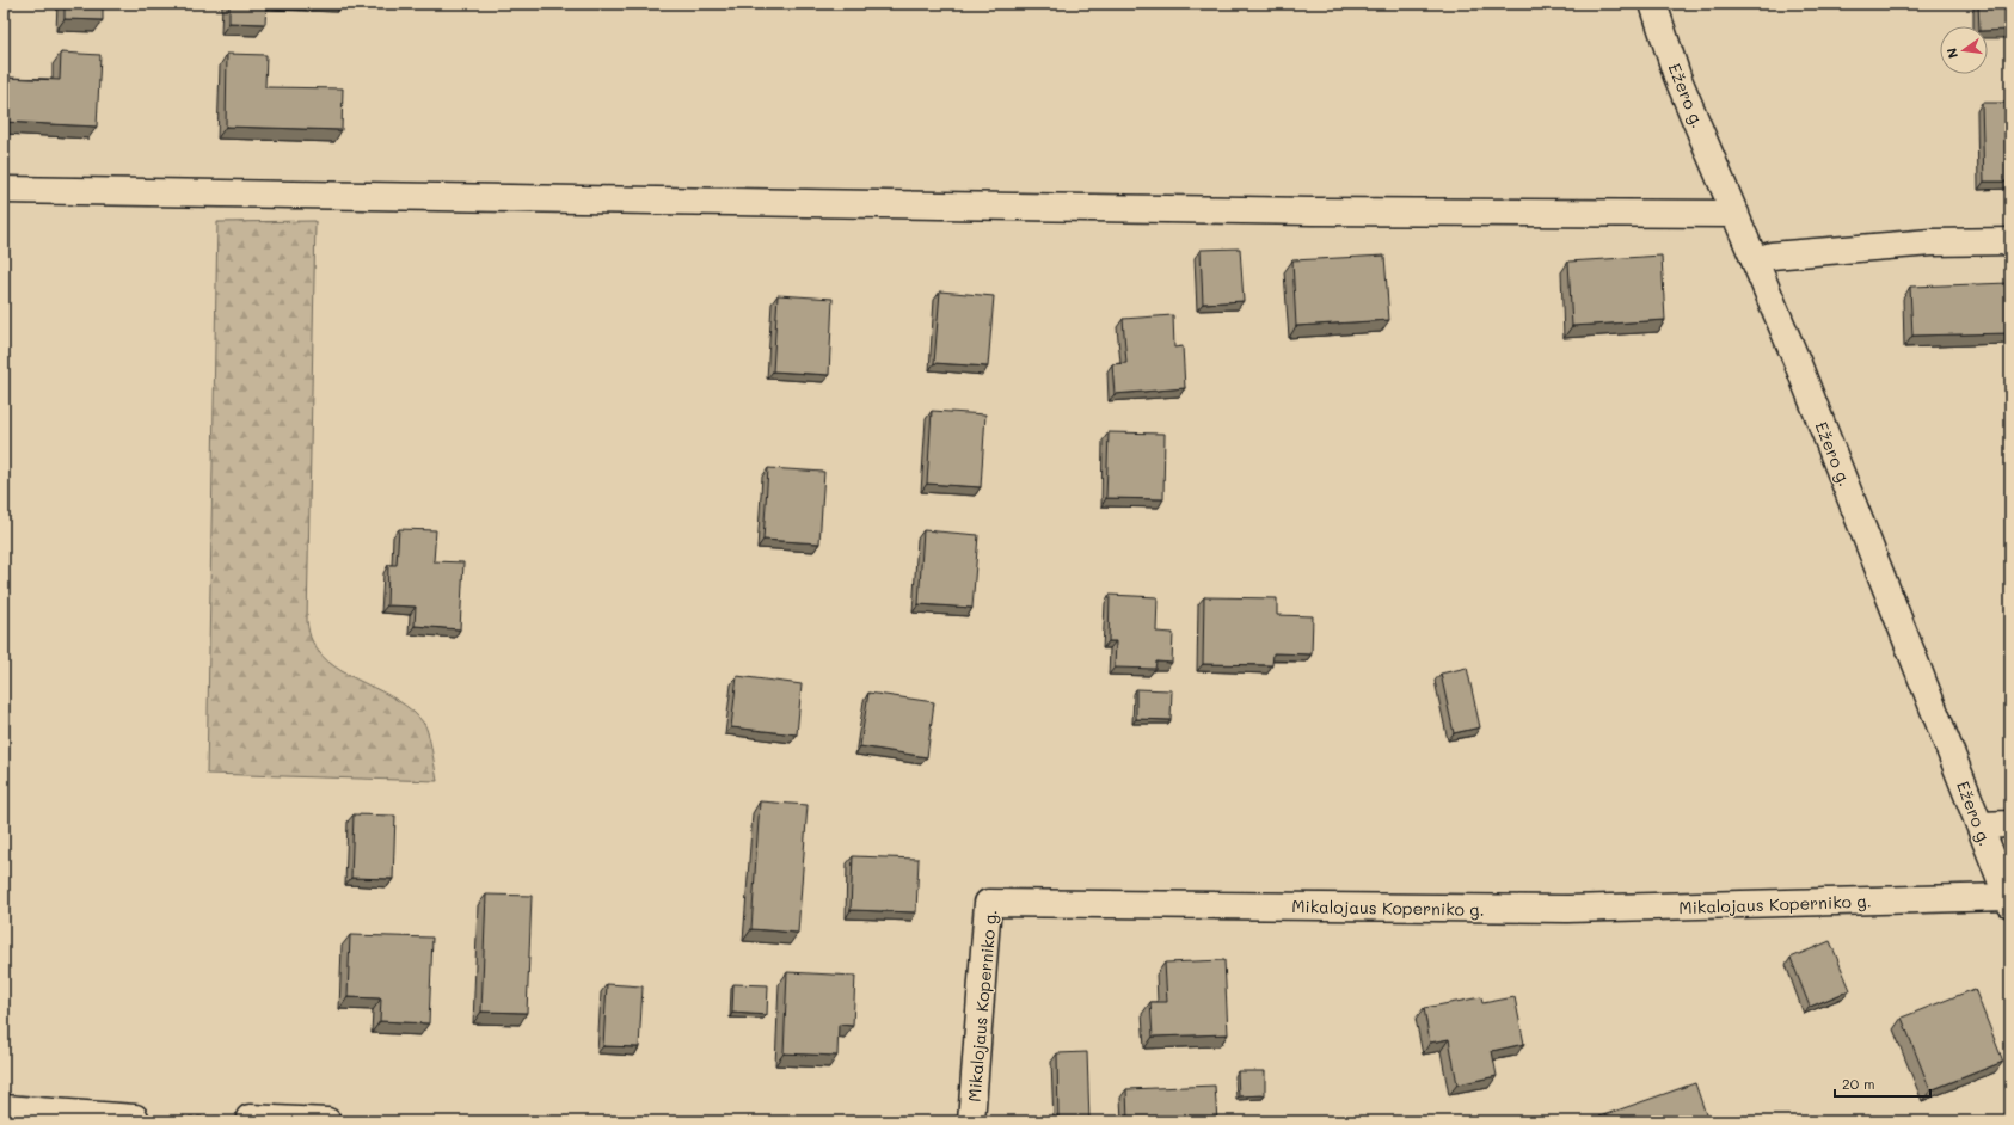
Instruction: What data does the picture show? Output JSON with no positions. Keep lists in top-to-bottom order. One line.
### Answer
{"streets":{"street":["Ežero g.","Mikalojaus Koperniko g."]},"crossings":[["Ežero g.","Mikalojaus Koperniko g."]],"scale_bar":"20 m","north":"left"}
